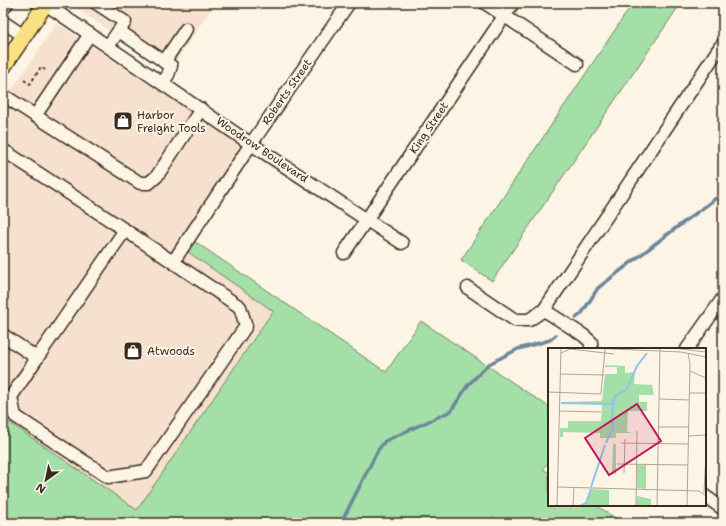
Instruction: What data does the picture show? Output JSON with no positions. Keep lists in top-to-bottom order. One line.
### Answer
{"streets":{"street":["Roberts Street","King Street","Woodrow Boulevard"]},"crossings":[["Roberts Street","Woodrow Boulevard"],["King Street","Woodrow Boulevard"]],"places":{"shop":["Harbor Freight Tools","Atwoods"]},"north":"bottom left"}
